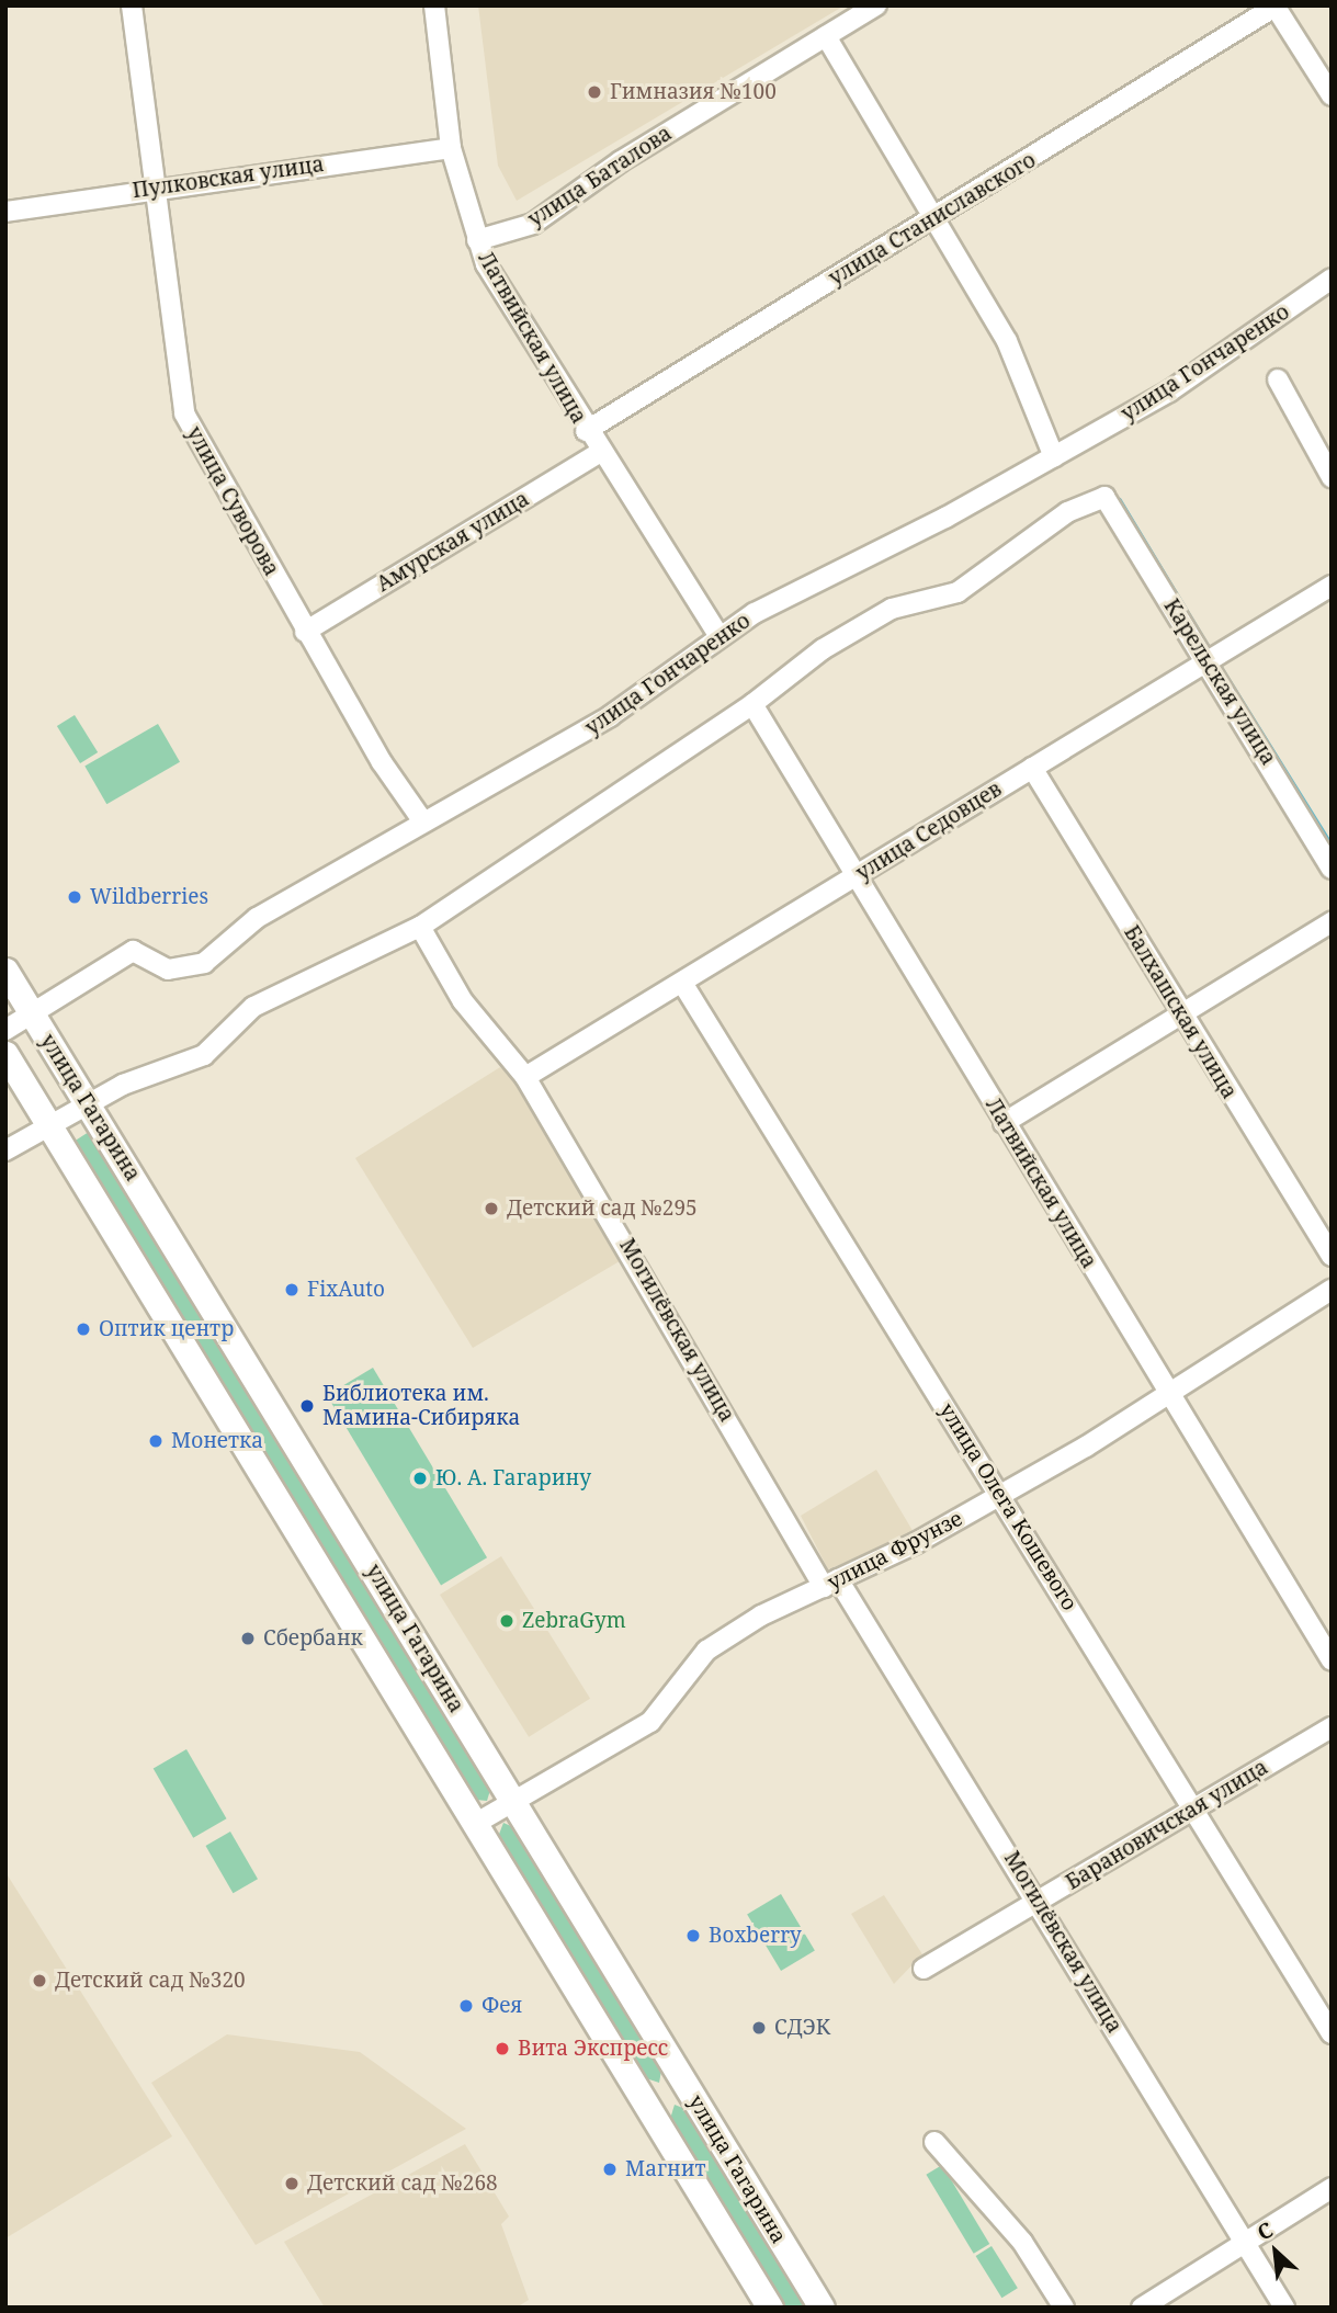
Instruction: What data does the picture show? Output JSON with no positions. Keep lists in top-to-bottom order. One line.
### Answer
{"streets":{"main road":["улица Гагарина"],"street":["улица Баталова","Пулковская улица","улица Станиславского","Латвийская улица","улица Гончаренко","улица Суворова","Амурская улица","Карельская улица","улица Седовцев","Балхашская улица","Могилёвская улица","улица Олега Кошевого","улица Фрунзе","Барановичская улица"]},"crossings":[["улица Баталова","Латвийская улица"],["Пулковская улица","Латвийская улица"],["Пулковская улица","улица Суворова"],["улица Станиславского","Латвийская улица"],["Латвийская улица","улица Гончаренко"],["Латвийская улица","Амурская улица"],["Латвийская улица","Карельская улица"],["Латвийская улица","улица Седовцев"],["Латвийская улица","улица Фрунзе"],["улица Гончаренко","улица Суворова"],["улица Гончаренко","улица Гагарина"],["улица Суворова","Амурская улица"],["Карельская улица","улица Седовцев"],["улица Седовцев","Балхашская улица"],["улица Седовцев","Могилёвская улица"],["улица Седовцев","улица Олега Кошевого"],["улица Гагарина","улица Фрунзе"],["Могилёвская улица","улица Фрунзе"],["Могилёвская улица","Барановичская улица"],["улица Олега Кошевого","улица Фрунзе"],["улица Олега Кошевого","Барановичская улица"]],"places":["Гимназия №100","Wildberries","Детский сад №295","FixAuto","Оптик центр","Библиотека им. Мамина-Сибиряка","Монетка","Ю. А. Гагарину","ZebraGym","Сбербанк","Boxberry","Детский сад №320","Фея","СДЭК","Вита Экспресс","Магнит","Детский сад №268"],"north":"top left"}
